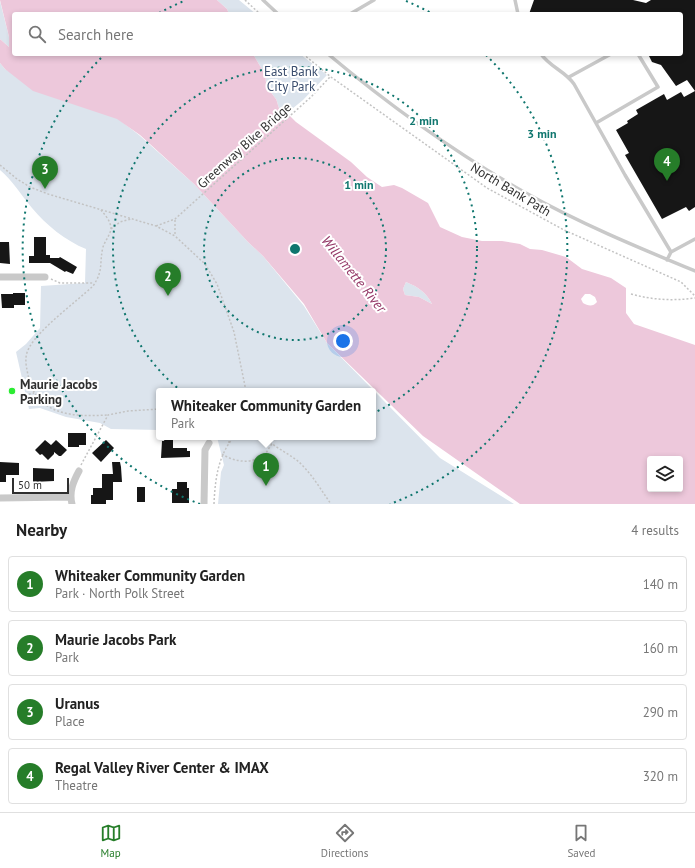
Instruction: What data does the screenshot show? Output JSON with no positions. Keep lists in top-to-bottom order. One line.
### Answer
{"streets":{"path":["Greenway Bike Bridge","North Bank Path"]},"crossings":[["Greenway Bike Bridge","North Bank Path"]],"water":["Willamette River"],"parks":["East Bank City Park"],"places":["Maurie Jacobs Parking"],"scale_bar":"50 m","page":{"search":"Search here","pins":["4","3","2","1"],"popup":["Whiteaker Community Garden","Park"],"scale":"50 m","heading":["Nearby","4 results"],"list":[{"mark":"1","name":"Whiteaker Community Garden","note":"Park · North Polk Street","value":"140 m"},{"mark":"2","name":"Maurie Jacobs Park","note":"Park","value":"160 m"},{"mark":"3","name":"Uranus","note":"Place","value":"290 m"},{"mark":"4","name":"Regal Valley River Center & IMAX","note":"Theatre","value":"320 m"}],"nav":["Map","Directions","Saved"]},"rings":["2 min","3 min","1 min"]}
